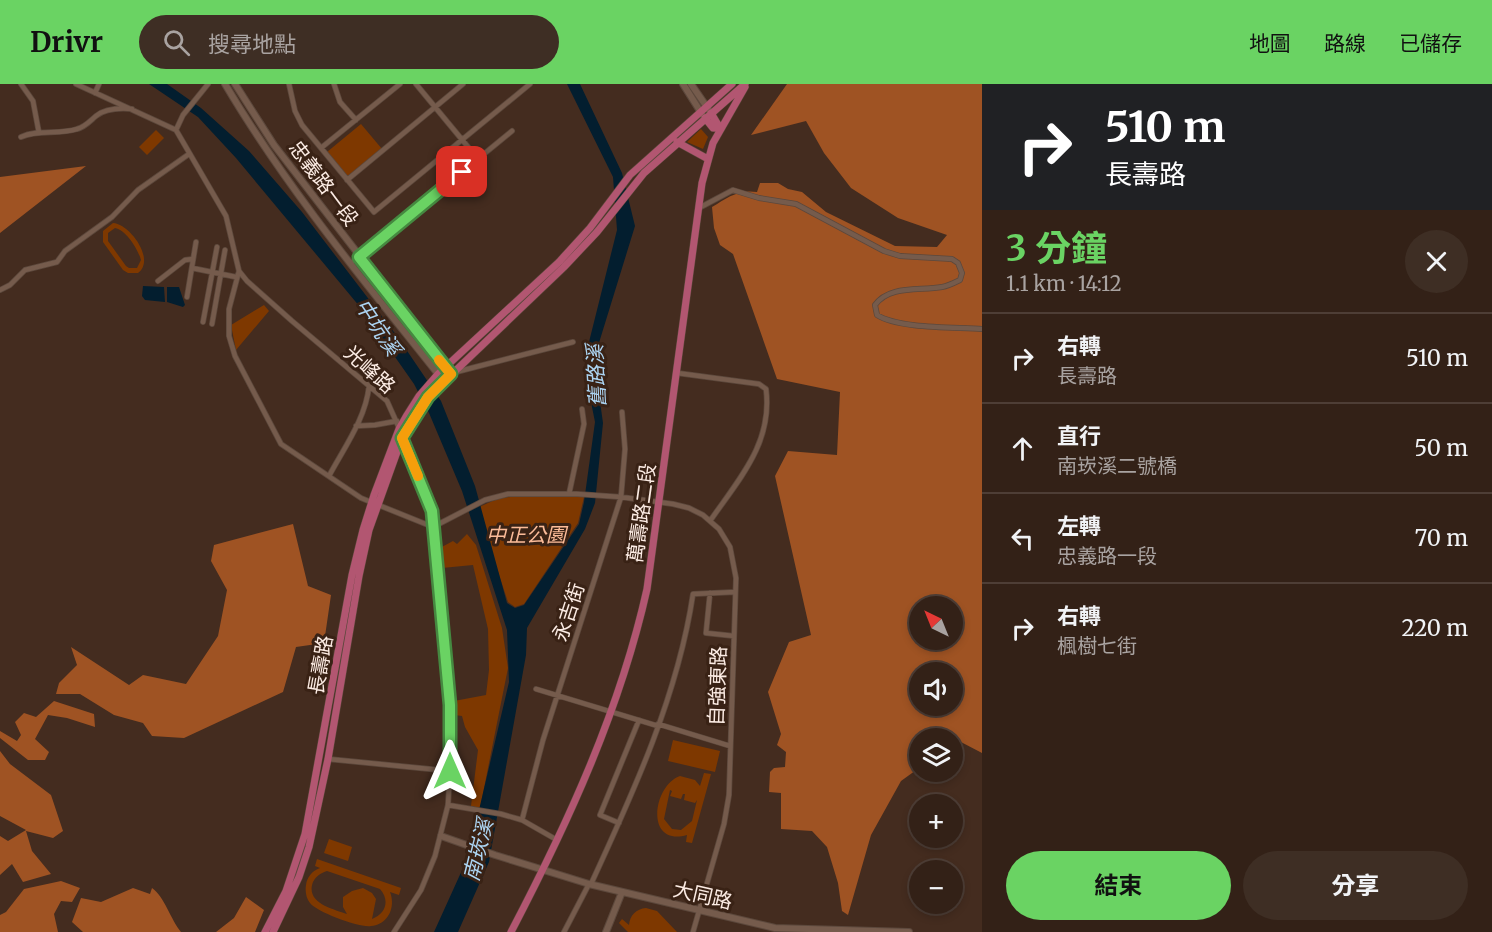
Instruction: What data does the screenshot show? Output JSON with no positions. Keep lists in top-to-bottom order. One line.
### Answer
{"streets":{"main road":["忠義路一段","萬壽路二段","長壽路","大同路"],"street":["光峰路","永吉街","自強東路"]},"crossings":[["光峰路","長壽路"],["光峰路","自強東路"],["光峰路","大同路"],["萬壽路二段","自強東路"],["萬壽路二段","大同路"],["永吉街","自強東路"],["自強東路","大同路"]],"water":["中坑溪","舊路溪","南崁溪"],"parks":["中正公園"],"north":"top left","page":{"header":"Drivr","search":"搜尋地點","nav":["地圖","路線","已儲存"],"turn":["510 m","長壽路"],"heading":["3 分鐘","1.1 km · 14:12"],"list":[{"name":"右轉","note":"長壽路","value":"510 m"},{"name":"直行","note":"南崁溪二號橋","value":"50 m"},{"name":"左轉","note":"忠義路一段","value":"70 m"},{"name":"右轉","note":"楓樹七街","value":"220 m"}],"map_buttons":["+","−"],"buttons":["結束","分享"]}}
